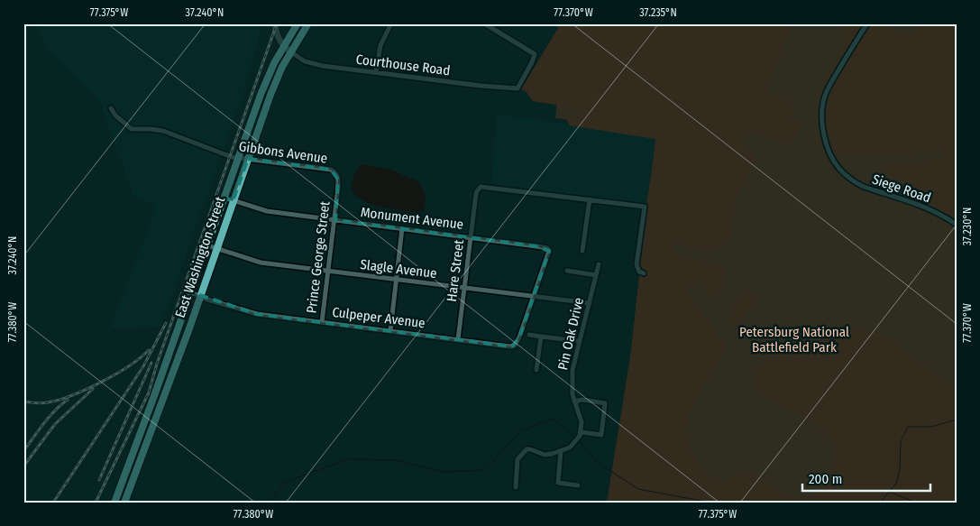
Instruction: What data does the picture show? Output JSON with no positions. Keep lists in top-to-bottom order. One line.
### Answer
{"streets":{"highway":["East Washington Street"],"street":["Courthouse Road","Gibbons Avenue","Siege Road","Monument Avenue","Prince George Street","Slagle Avenue","Hare Street","Culpeper Avenue","Pin Oak Drive"]},"crossings":[["Courthouse Road","East Washington Street"],["Gibbons Avenue","East Washington Street"],["Gibbons Avenue","Prince George Street"],["Monument Avenue","East Washington Street"],["Monument Avenue","Prince George Street"],["Monument Avenue","Slagle Avenue"],["Monument Avenue","Hare Street"],["Monument Avenue","Culpeper Avenue"],["East Washington Street","Slagle Avenue"],["East Washington Street","Culpeper Avenue"],["Prince George Street","Slagle Avenue"],["Prince George Street","Culpeper Avenue"],["Slagle Avenue","Hare Street"],["Slagle Avenue","Culpeper Avenue"],["Slagle Avenue","Pin Oak Drive"],["Hare Street","Culpeper Avenue"]],"parks":["Petersburg National Battlefield Park"],"scale_bar":"200 m","coordinates":["77.375°W","37.240°N","77.370°W","37.235°N","37.230°N","77.380°W"]}
